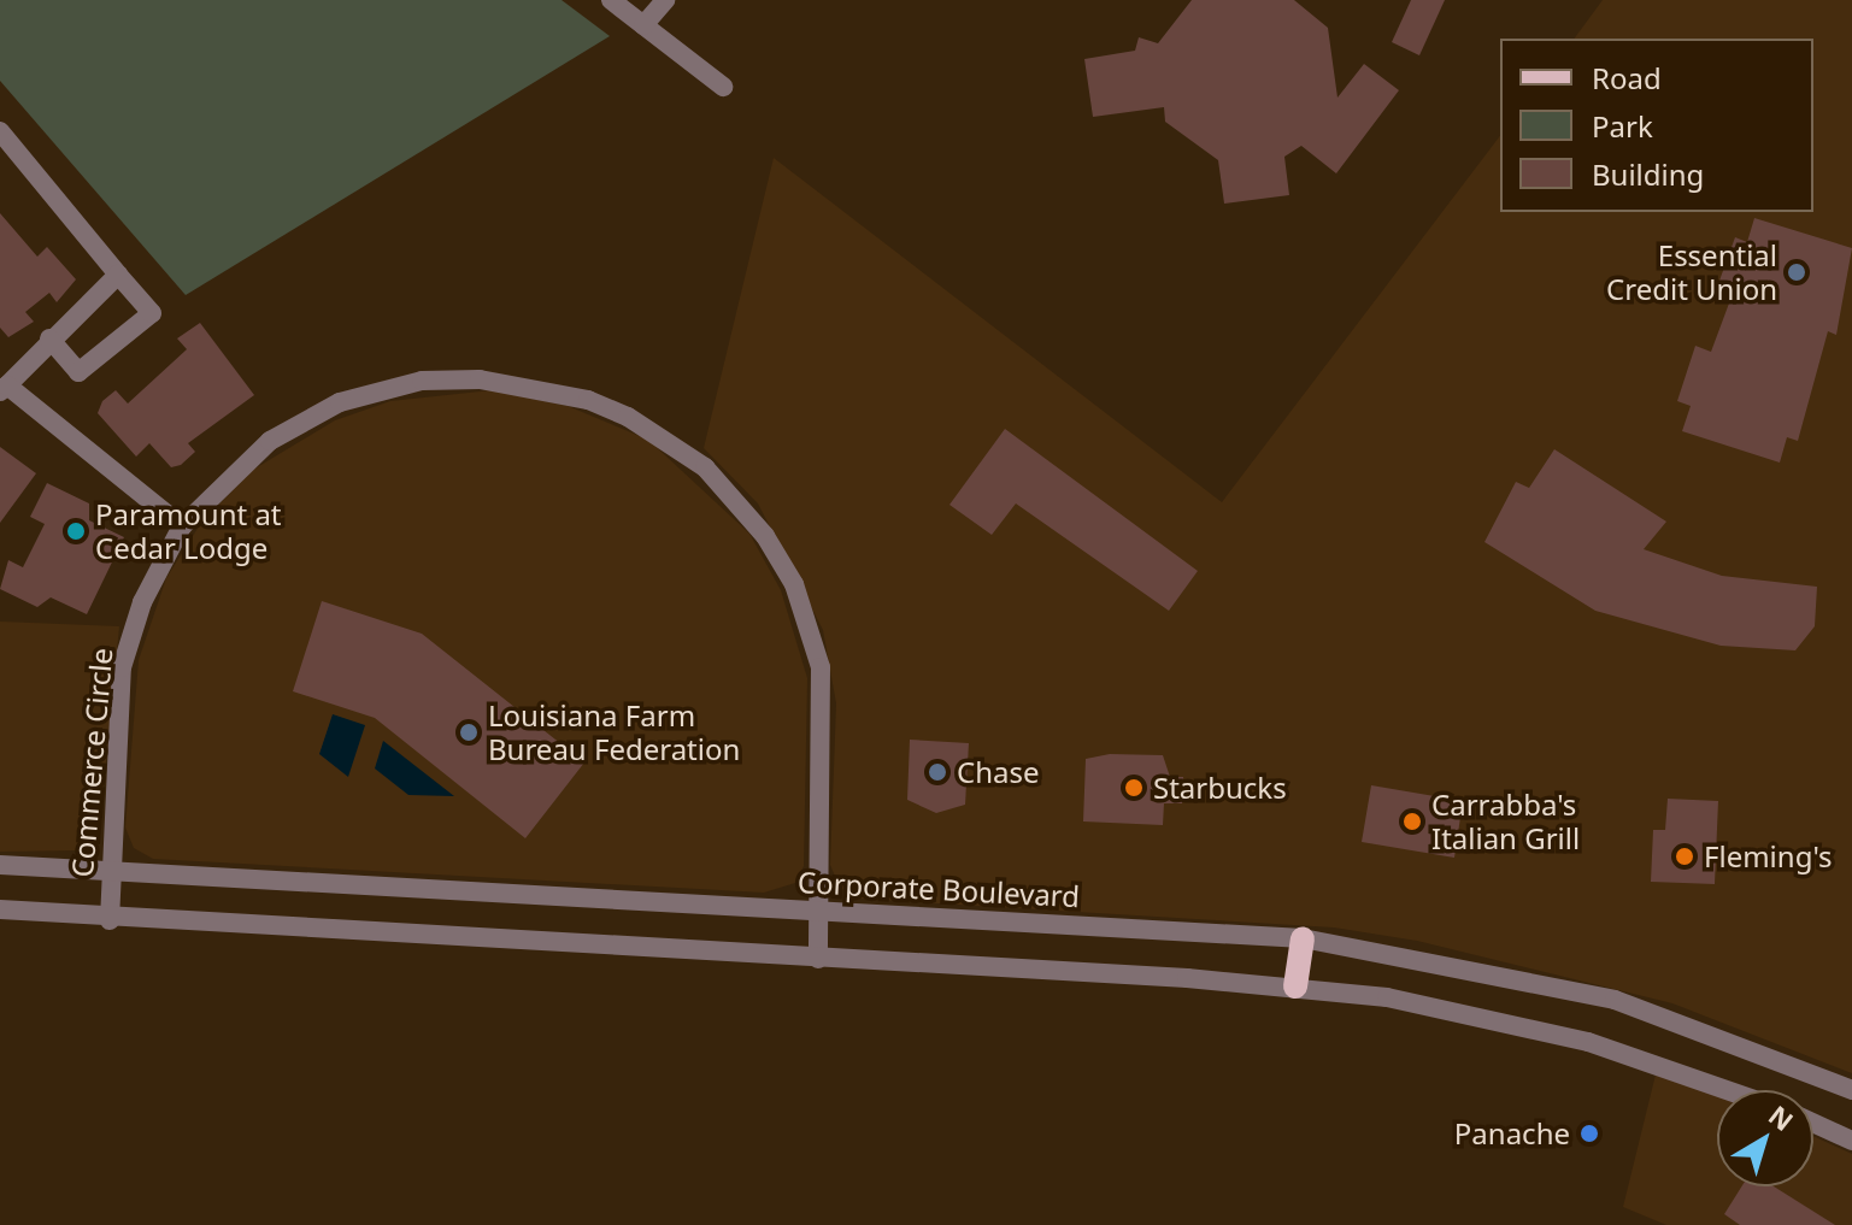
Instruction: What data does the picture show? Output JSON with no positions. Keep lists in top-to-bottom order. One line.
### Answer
{"streets":{"street":["Commerce Circle","Corporate Boulevard"]},"crossings":[["Commerce Circle","Corporate Boulevard"]],"places":["Essential Credit Union","Paramount at Cedar Lodge","Louisiana Farm Bureau Federation","Chase","Starbucks","Carrabba's Italian Grill","Fleming's","Panache"],"legend":["Road","Park","Building"],"north":"top right"}
